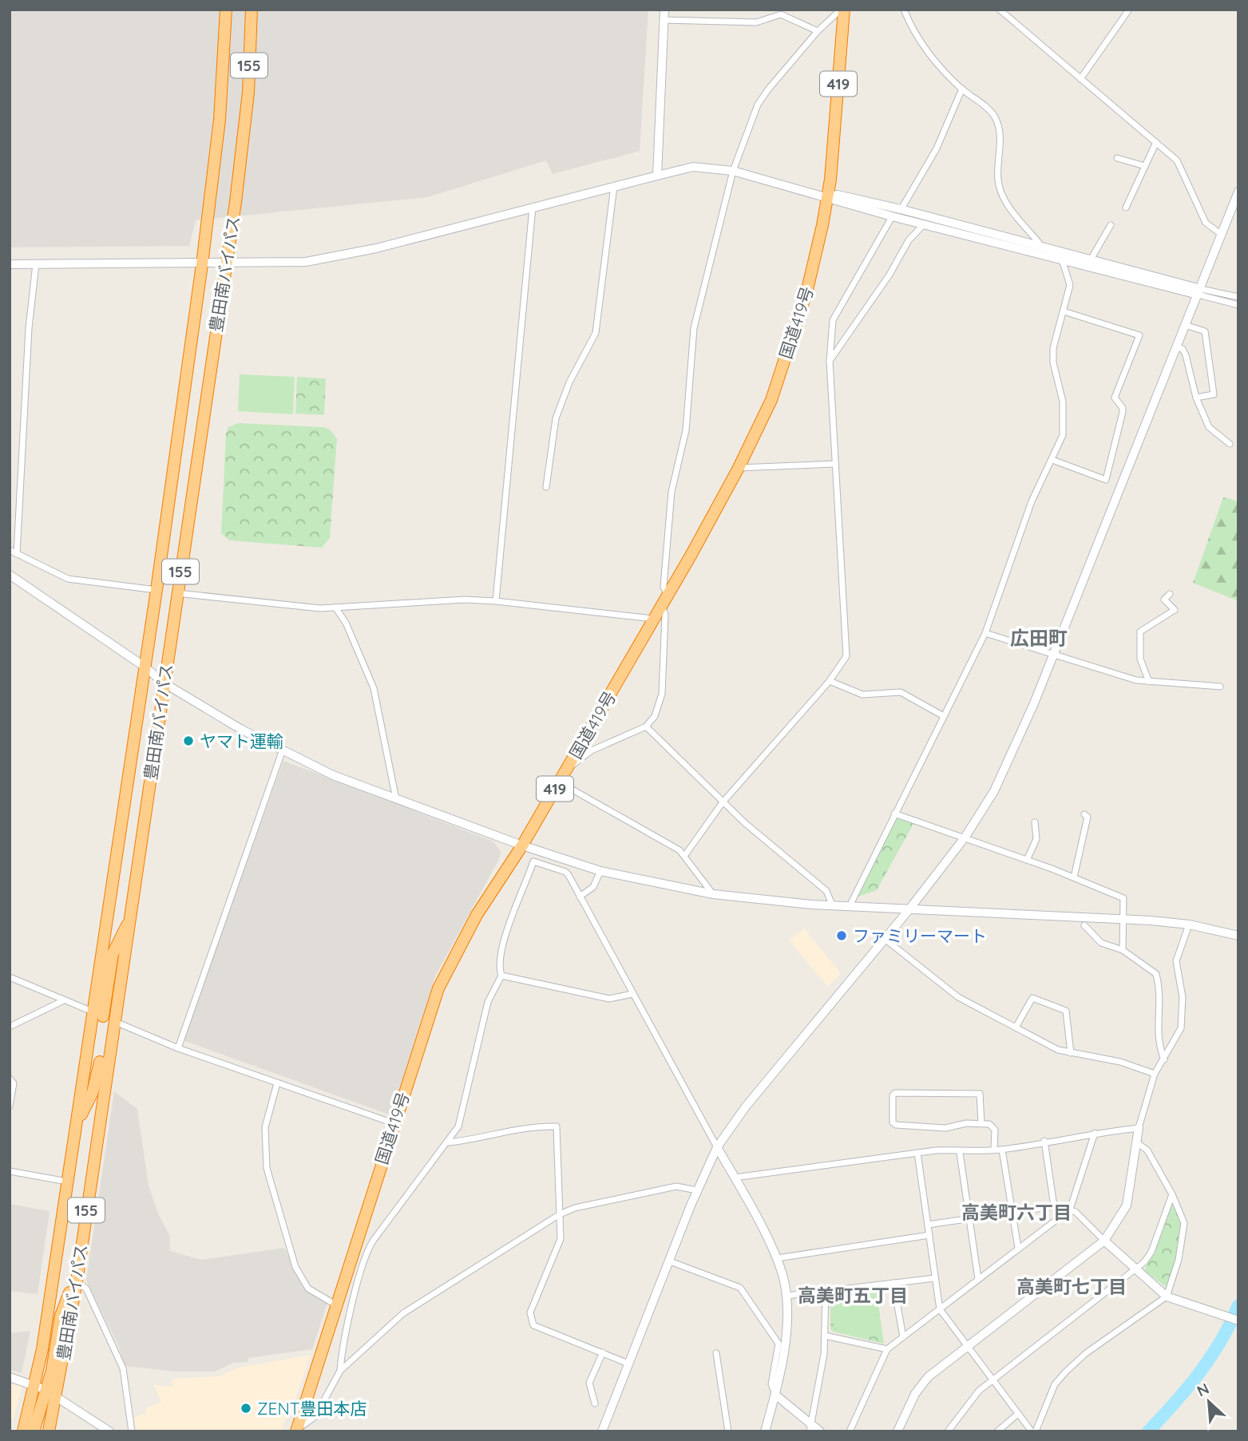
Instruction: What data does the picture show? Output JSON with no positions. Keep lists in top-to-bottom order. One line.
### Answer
{"streets":{"highway":["155","419","豊田南バイパス","国道419号"]},"districts":["広田町","高美町六丁目","高美町七丁目","高美町五丁目"],"places":["ヤマト運輸","ファミリーマート","ZENT豊田本店"],"north":"top left"}
